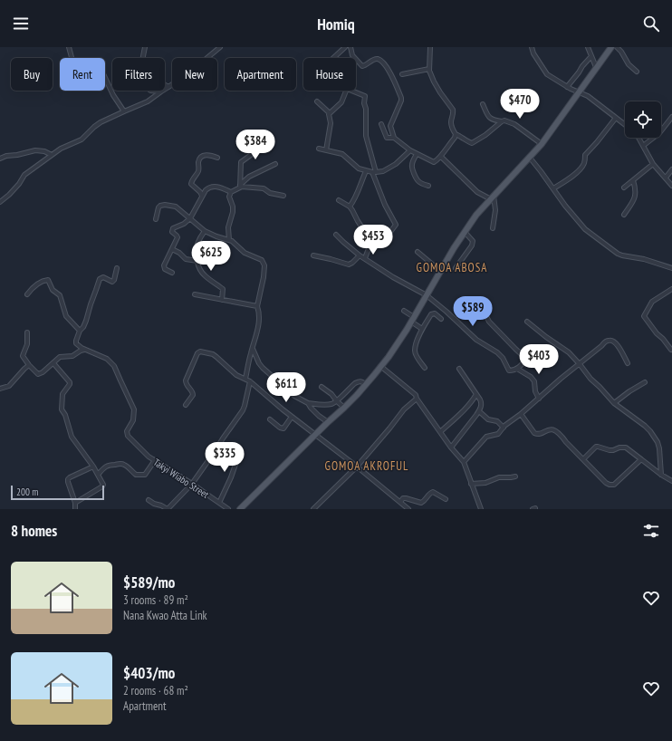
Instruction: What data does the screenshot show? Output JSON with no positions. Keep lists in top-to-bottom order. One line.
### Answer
{"streets":{"street":["Takyi Wiabo Street"]},"districts":["GOMOA ABOSA","GOMOA AKROFUL"],"scale_bar":"200 m","page":{"header":"Homiq","chip":["Buy","Rent","Filters","New","Apartment","House"],"price":["$470","$384","$453","$625","$589","$403","$611","$335"],"scale":"200 m","heading":"8 homes","list":[{"name":"$589/mo","note":"3 rooms · 89 m² · Nana Kwao Atta Link"},{"name":"$403/mo","note":"2 rooms · 68 m² · Apartment"}]}}
